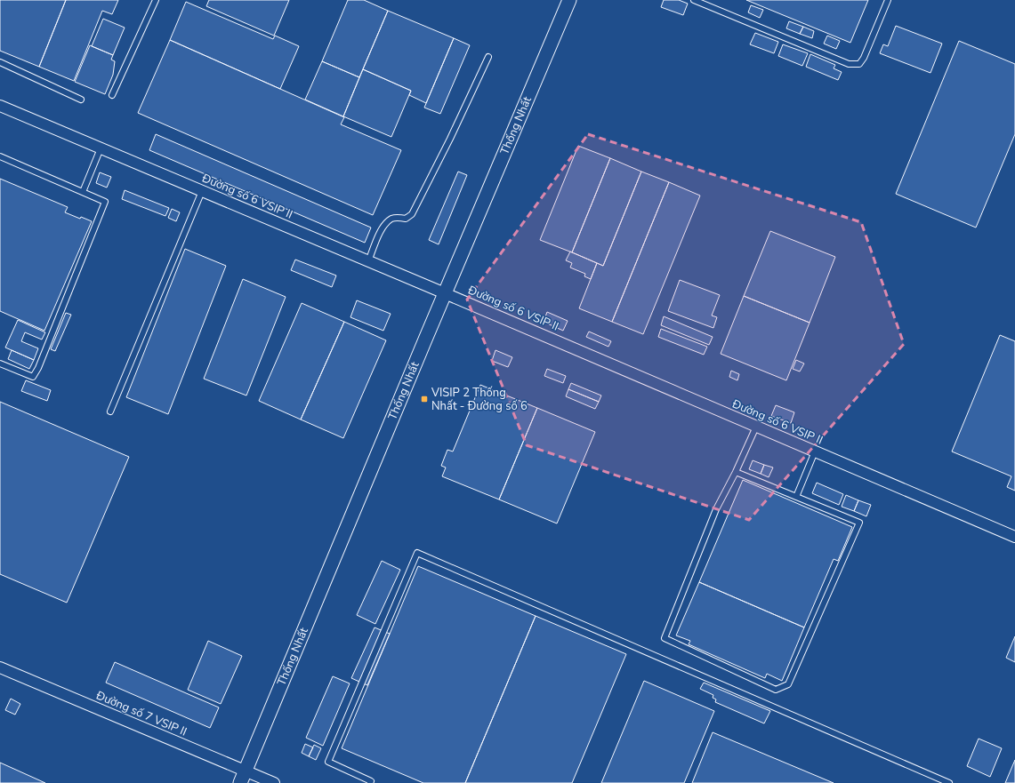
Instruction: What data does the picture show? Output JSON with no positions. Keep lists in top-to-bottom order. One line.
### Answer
{"streets":{"street":["Thống Nhất","Đường số 6 VSIP II","Đường số 7 VSIP II"]},"crossings":[["Thống Nhất","Đường số 6 VSIP II"],["Thống Nhất","Đường số 7 VSIP II"]],"places":{"transit":["VISIP 2 Thống Nhất - Đường số 6"]}}
